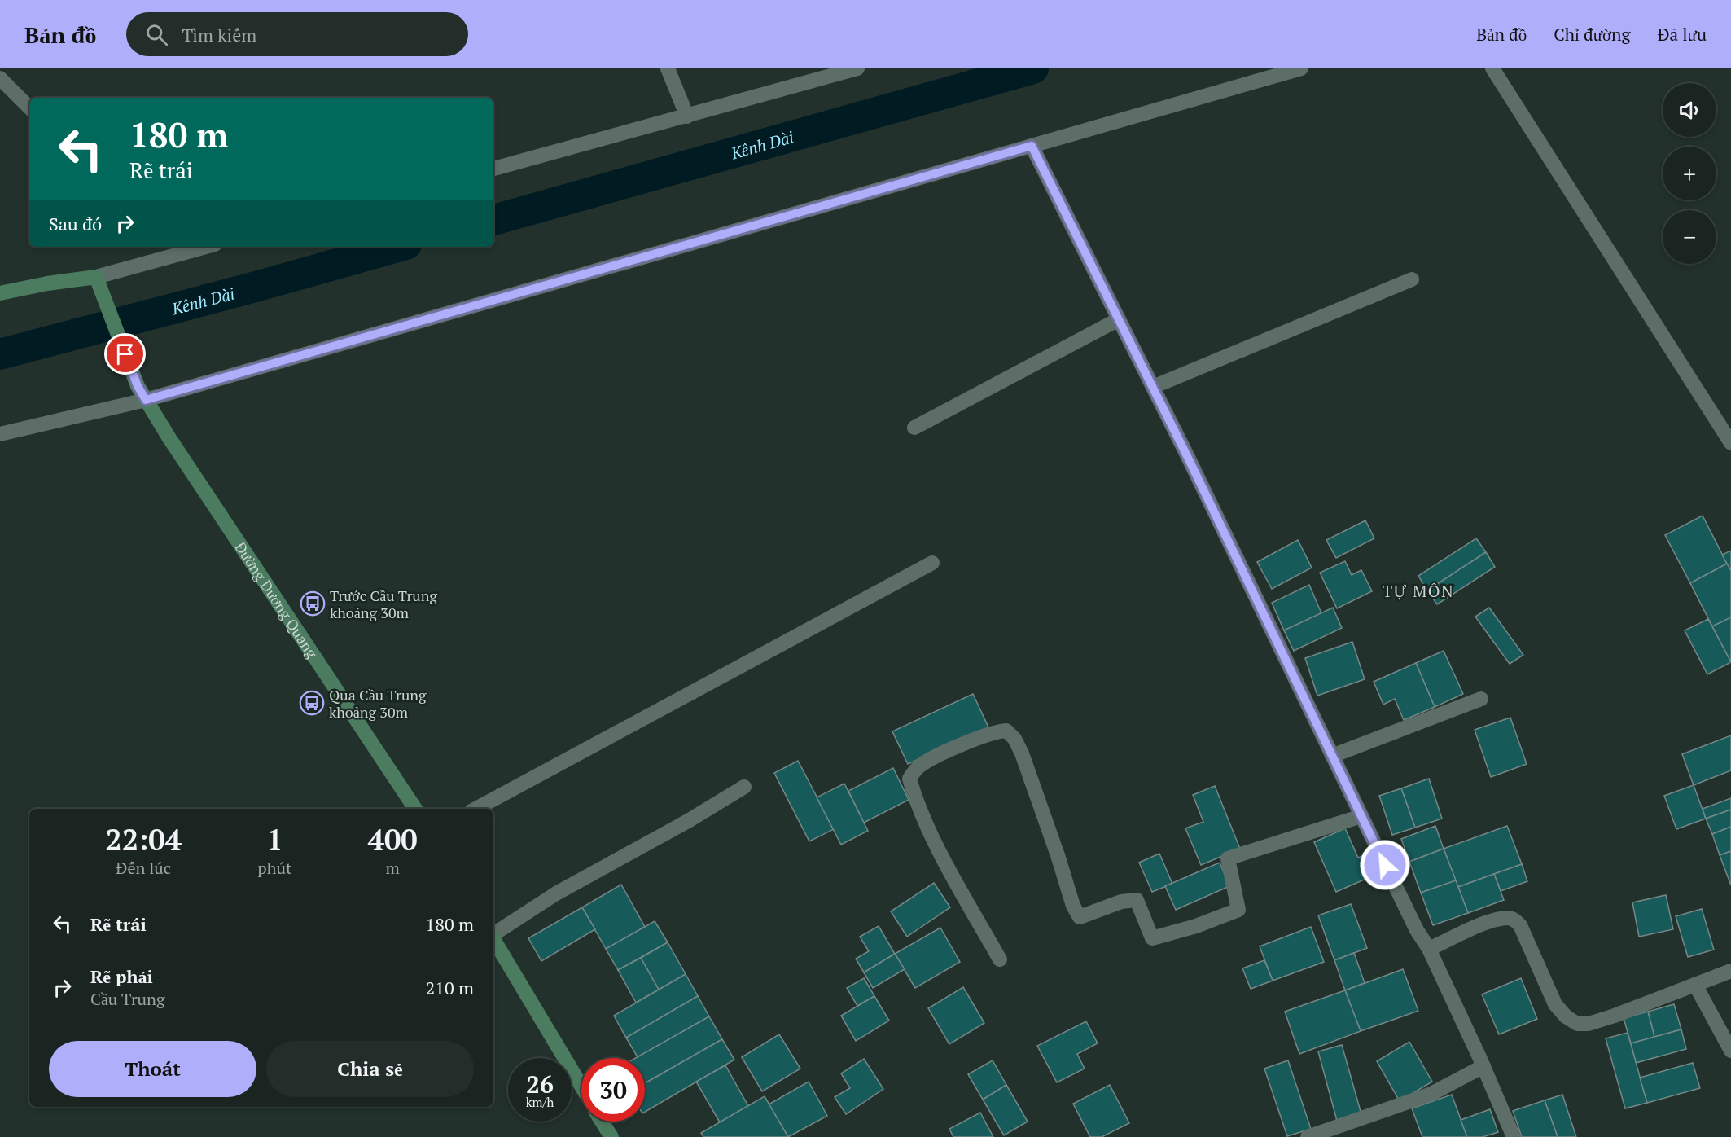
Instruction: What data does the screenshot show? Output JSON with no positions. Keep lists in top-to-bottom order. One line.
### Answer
{"streets":{"street":["Đường Dương Quang"]},"districts":["TỰ MÔN"],"water":["Kênh Dài"],"places":{"bus stop":["Trước Cầu Trung khoảng 30m","Qua Cầu Trung khoảng 30m"]},"page":{"header":"Bản đồ","search":"Tìm kiếm","nav":["Bản đồ","Chỉ đường","Đã lưu"],"map_buttons":["+","−"],"turn":["180 m","Rẽ trái"],"then":"Sau đó","eta":["22:04","Đến lúc","1","phút","400","m"],"list":[{"name":"Rẽ trái","value":"180 m"},{"name":"Rẽ phải","note":"Cầu Trung","value":"210 m"}],"buttons":["Thoát","Chia sẻ"],"speed":"26 km/h","limit":"30"}}
